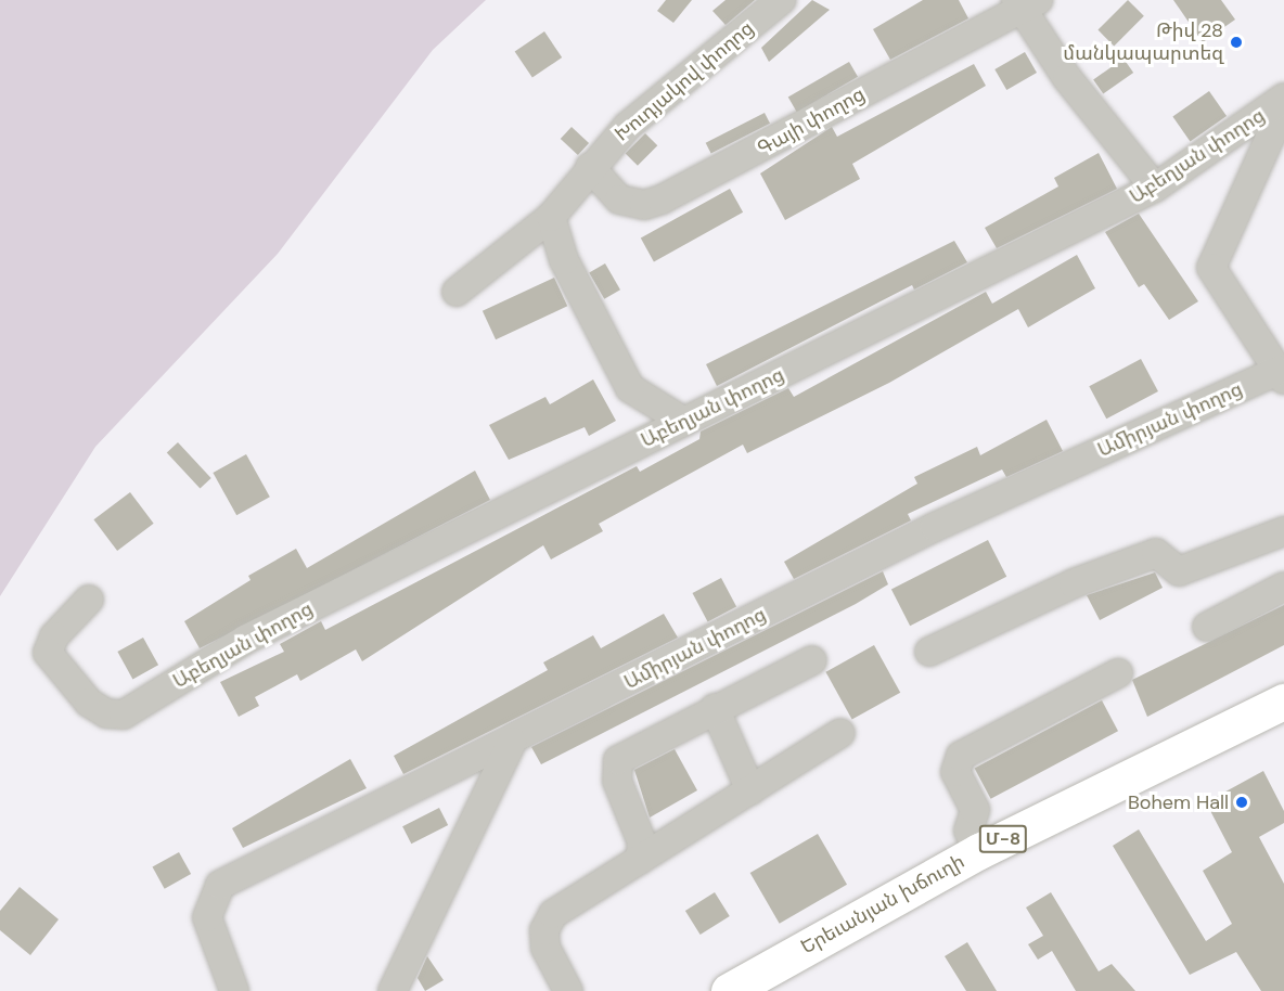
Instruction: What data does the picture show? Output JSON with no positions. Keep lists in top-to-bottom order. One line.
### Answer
{"streets":{"highway":["Մ-8","Երեւանյան խճուղի"],"street":["Խուդյակով փողոց","Գայի փողոց","Աբեղյան փողոց","Ամիրյան փողոց"]},"crossings":[["Խուդյակով փողոց","Գայի փողոց"]],"places":["Թիվ 28 մանկապարտեզ","Bohem Hall"]}
